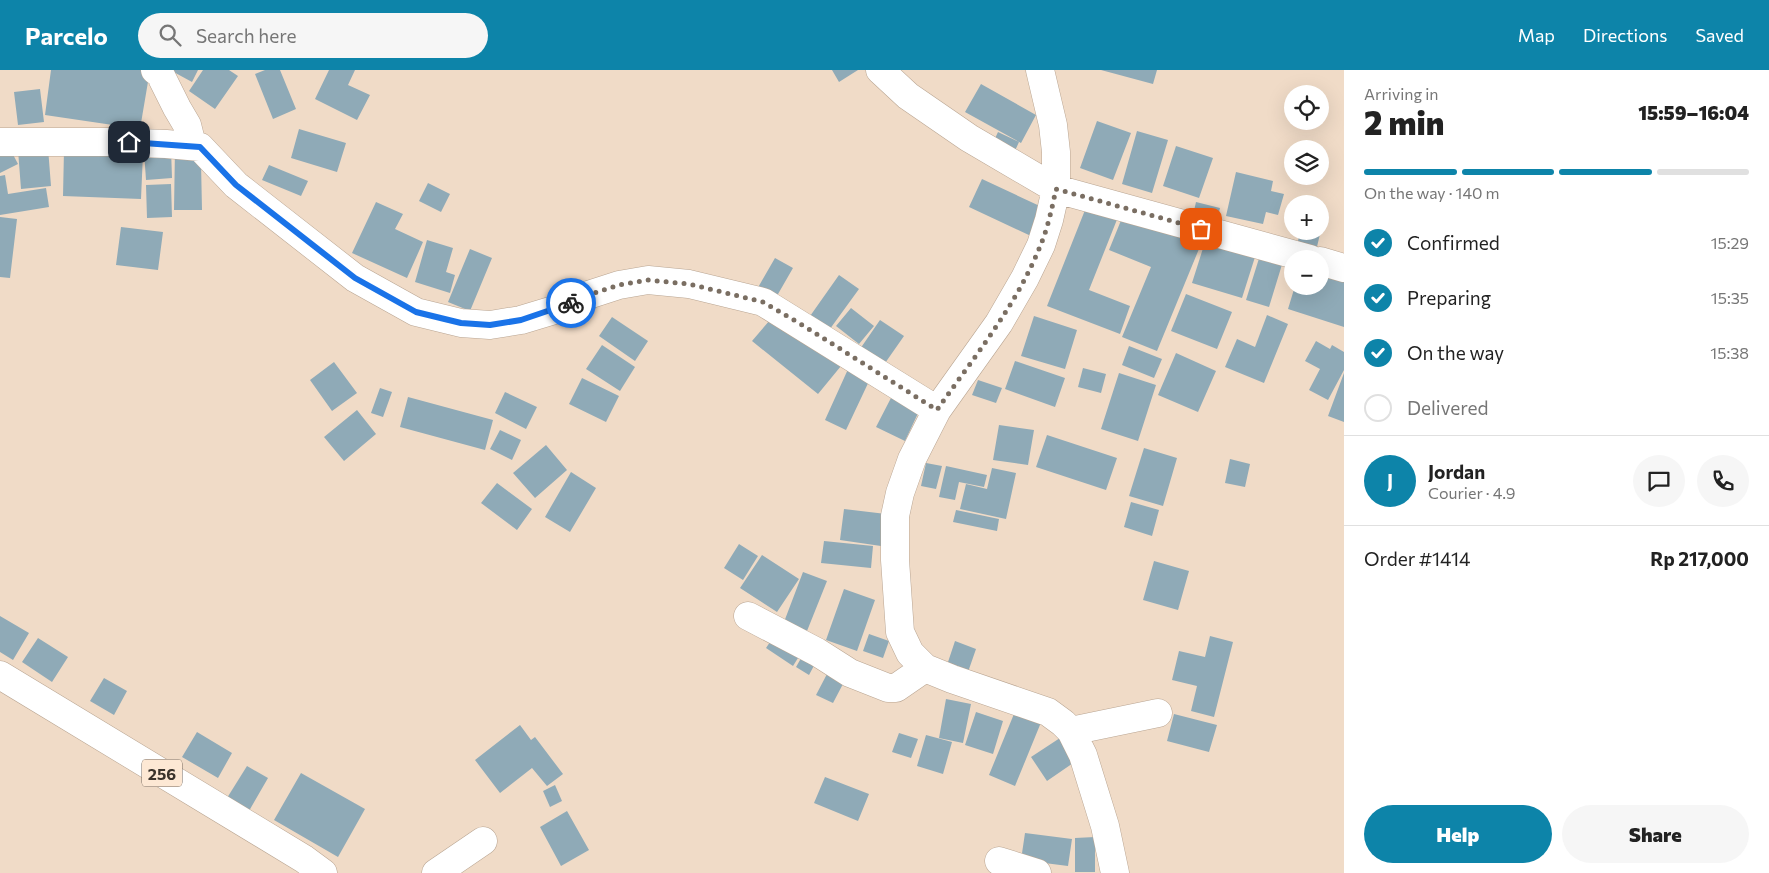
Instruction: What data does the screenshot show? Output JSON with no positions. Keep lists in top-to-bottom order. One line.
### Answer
{"streets":{"street":["256"]},"page":{"header":"Parcelo","search":"Search here","nav":["Map","Directions","Saved"],"heading":["2 min","Arriving in","15:59–16:04"],"panel":["Jordan","Courier · 4.9","Order #1414","Rp 217,000"],"map_buttons":["+","−"],"bar":"On the way · 140 m","list":[["Confirmed","15:29"],["Preparing","15:35"],["On the way","15:38"],"Delivered"],"round":"J","buttons":["Help","Share"]}}
